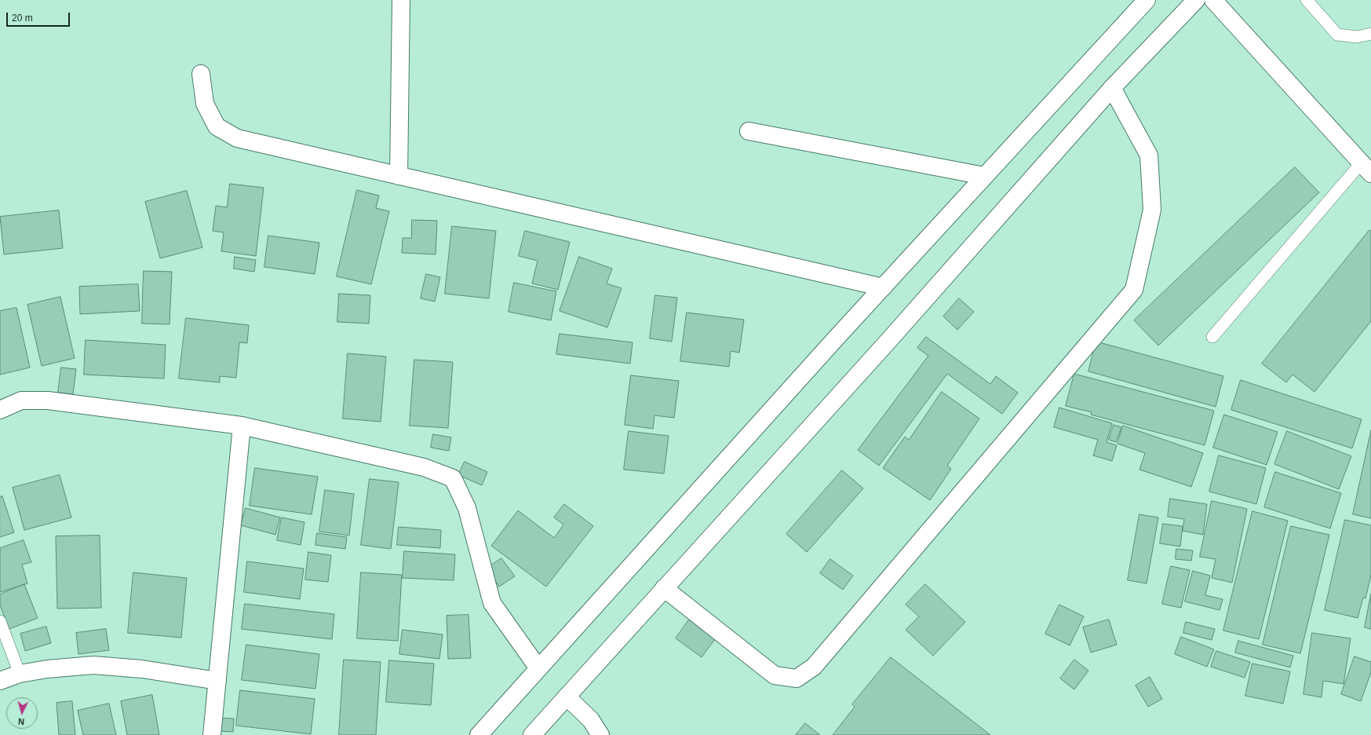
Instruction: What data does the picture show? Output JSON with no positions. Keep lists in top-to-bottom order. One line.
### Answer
{"scale_bar":"20 m","north":"bottom"}
